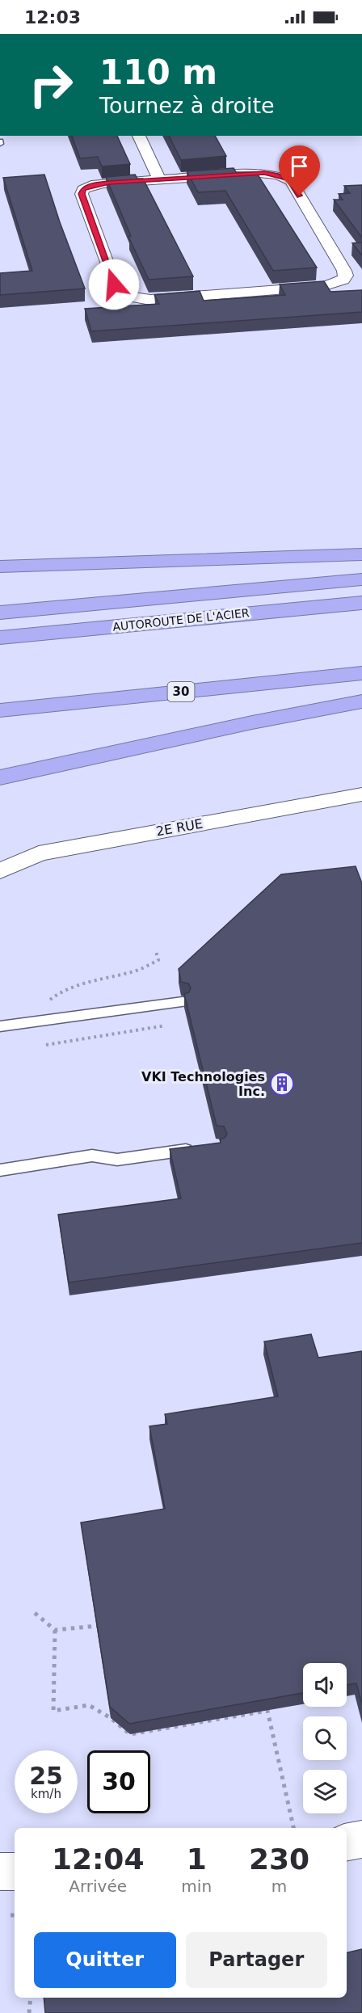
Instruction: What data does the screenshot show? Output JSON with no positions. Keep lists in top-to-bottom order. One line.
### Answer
{"streets":{"highway":["AUTOROUTE DE L'ACIER","30"],"street":["2E RUE"]},"places":{"building":["VKI Technologies Inc."]},"page":{"status":"12:03","turn":["110 m","Tournez à droite"],"speed":"25 km/h","limit":"30","eta":["12:04","Arrivée","1","min","230","m"],"buttons":["Quitter","Partager"]}}
